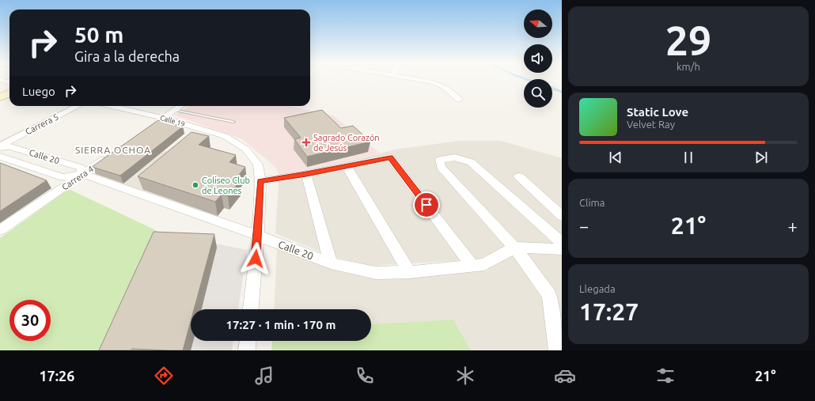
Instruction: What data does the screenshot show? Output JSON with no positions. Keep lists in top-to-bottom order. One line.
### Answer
{"streets":{"street":["Calle 19","Carrera 5","Calle 20","Carrera 4"]},"crossings":[["Calle 19","Calle 20"],["Carrera 5","Calle 20"],["Calle 20","Carrera 4"]],"districts":["SIERRA OCHOA"],"places":{"health":["Sagrado Corazón de Jesús"],"other":["Coliseo Club de Leones"]},"north":"left","page":{"tile":[["29","km/h"],"Clima",["Llegada","17:27"]],"turn":["50 m","Gira a la derecha"],"then":"Luego","song":["Static Love","Velvet Ray"],"heat":["−","21°","+"],"limit":"30","trip":"17:27 · 1 min · 170 m","tabs":["17:26","21°"]}}
